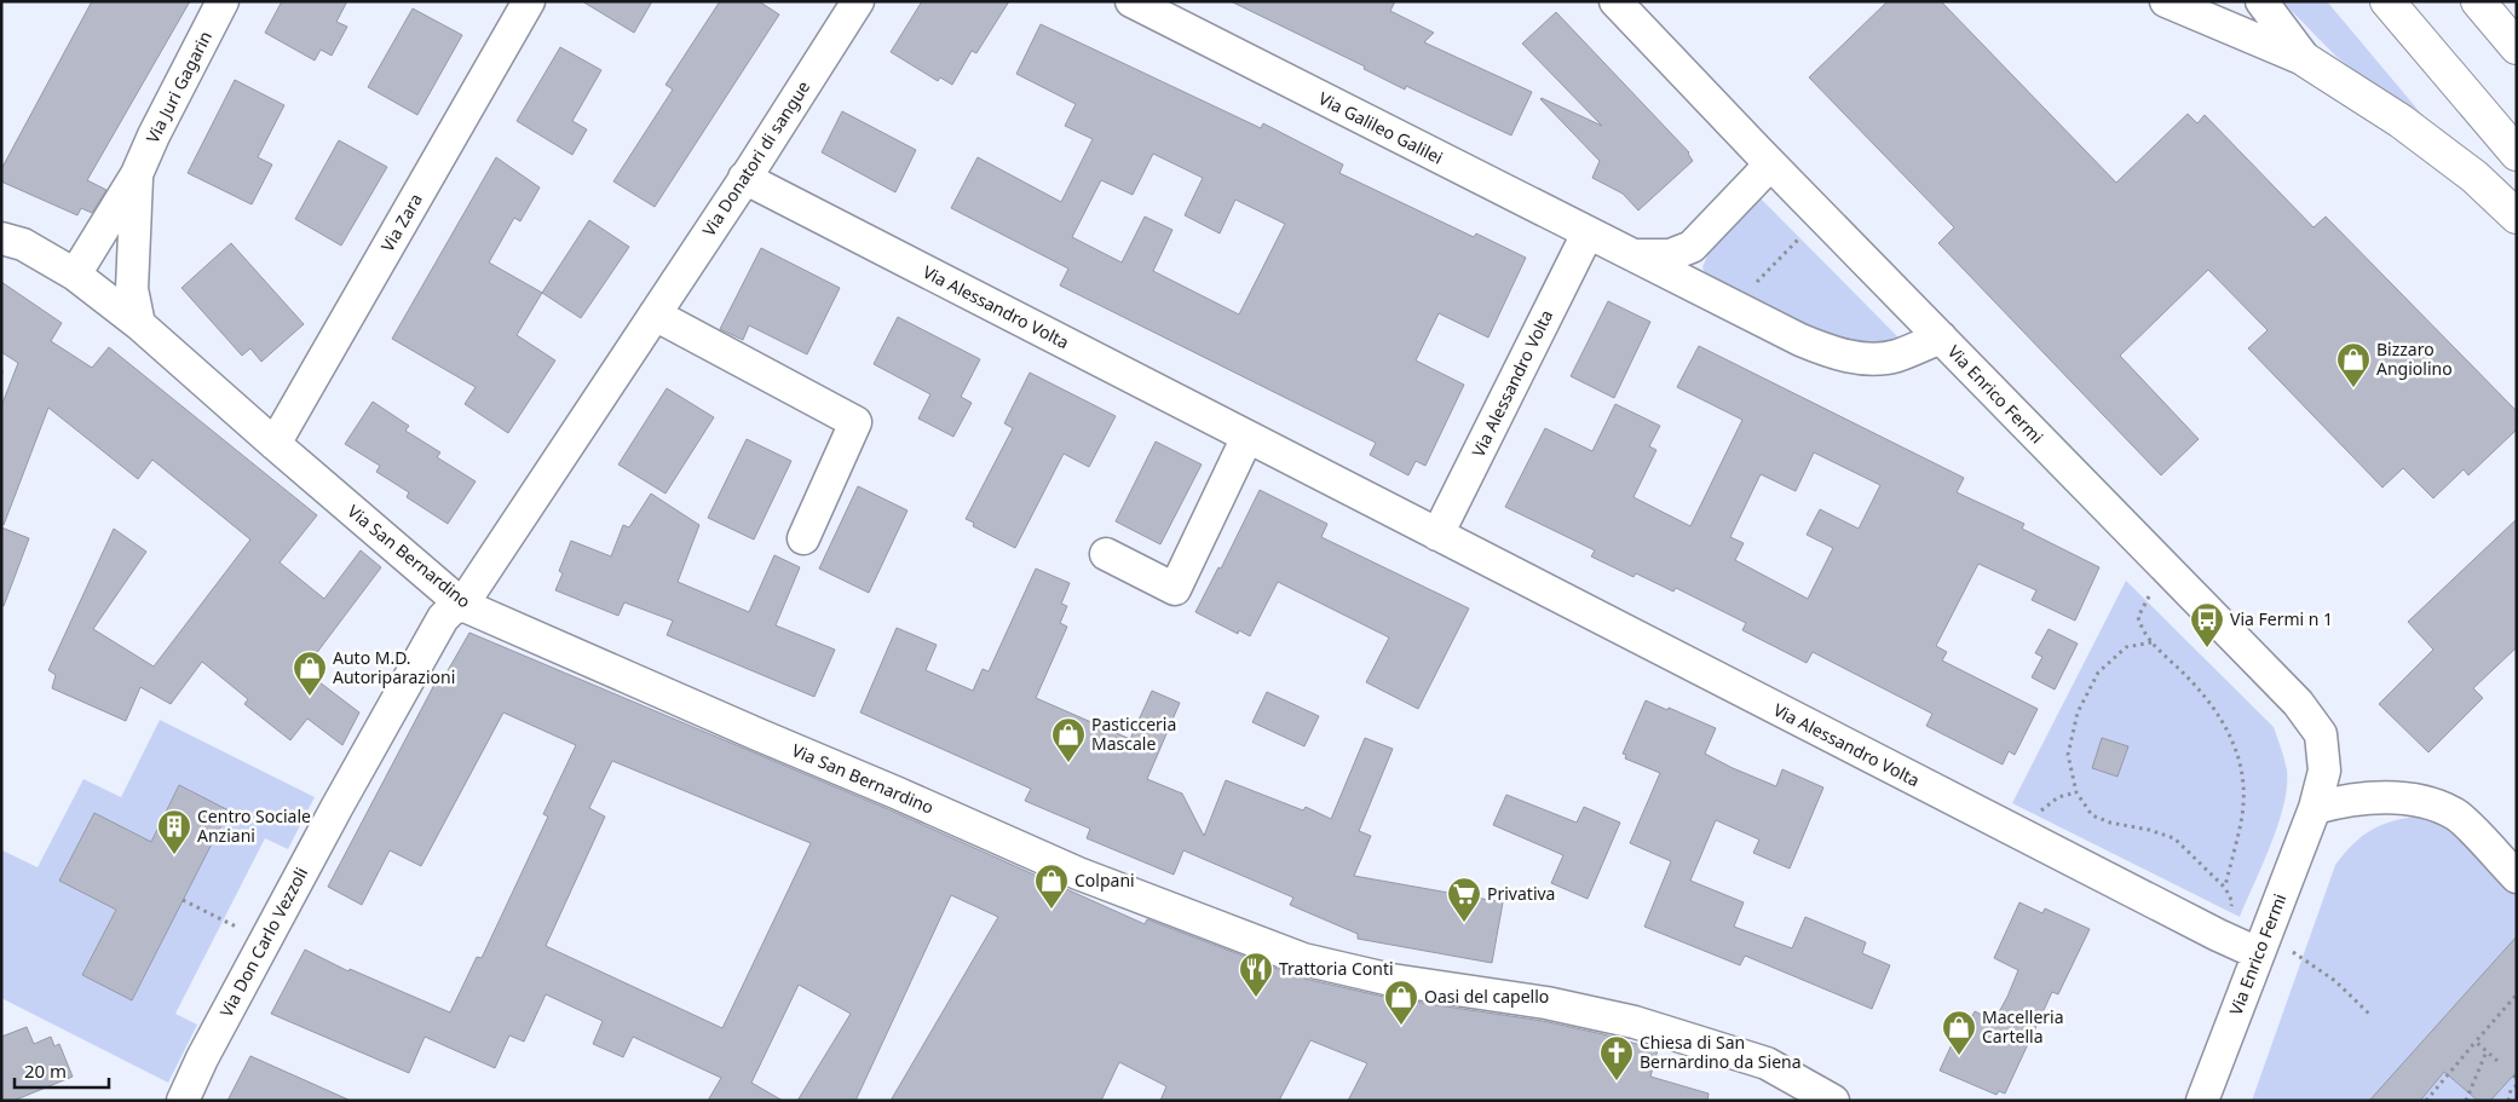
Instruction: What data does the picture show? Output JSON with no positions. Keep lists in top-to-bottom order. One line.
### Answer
{"streets":{"street":["Via Juri Gagarin","Via Galileo Galilei","Via Donatori di sangue","Via Zara","Via Alessandro Volta","Via Enrico Fermi","Via San Bernardino","Via Don Carlo Vezzoli"]},"crossings":[["Via Juri Gagarin","Via San Bernardino"],["Via Galileo Galilei","Via Alessandro Volta"],["Via Galileo Galilei","Via Enrico Fermi"],["Via Donatori di sangue","Via Alessandro Volta"],["Via Donatori di sangue","Via San Bernardino"],["Via Donatori di sangue","Via Don Carlo Vezzoli"],["Via Zara","Via San Bernardino"],["Via Alessandro Volta","Via Enrico Fermi"],["Via San Bernardino","Via Don Carlo Vezzoli"]],"places":{"shop":["Bizzaro Angiolino","Auto M.D. Autoriparazioni","Pasticceria Mascale","Colpani","Oasi del capello","Macelleria Cartella"],"bus stop":["Via Fermi n 1"],"building":["Centro Sociale Anziani"],"supermarket":["Privativa"],"restaurant":["Trattoria Conti"],"church":["Chiesa di San Bernardino da Siena"]},"scale_bar":"20 m"}
